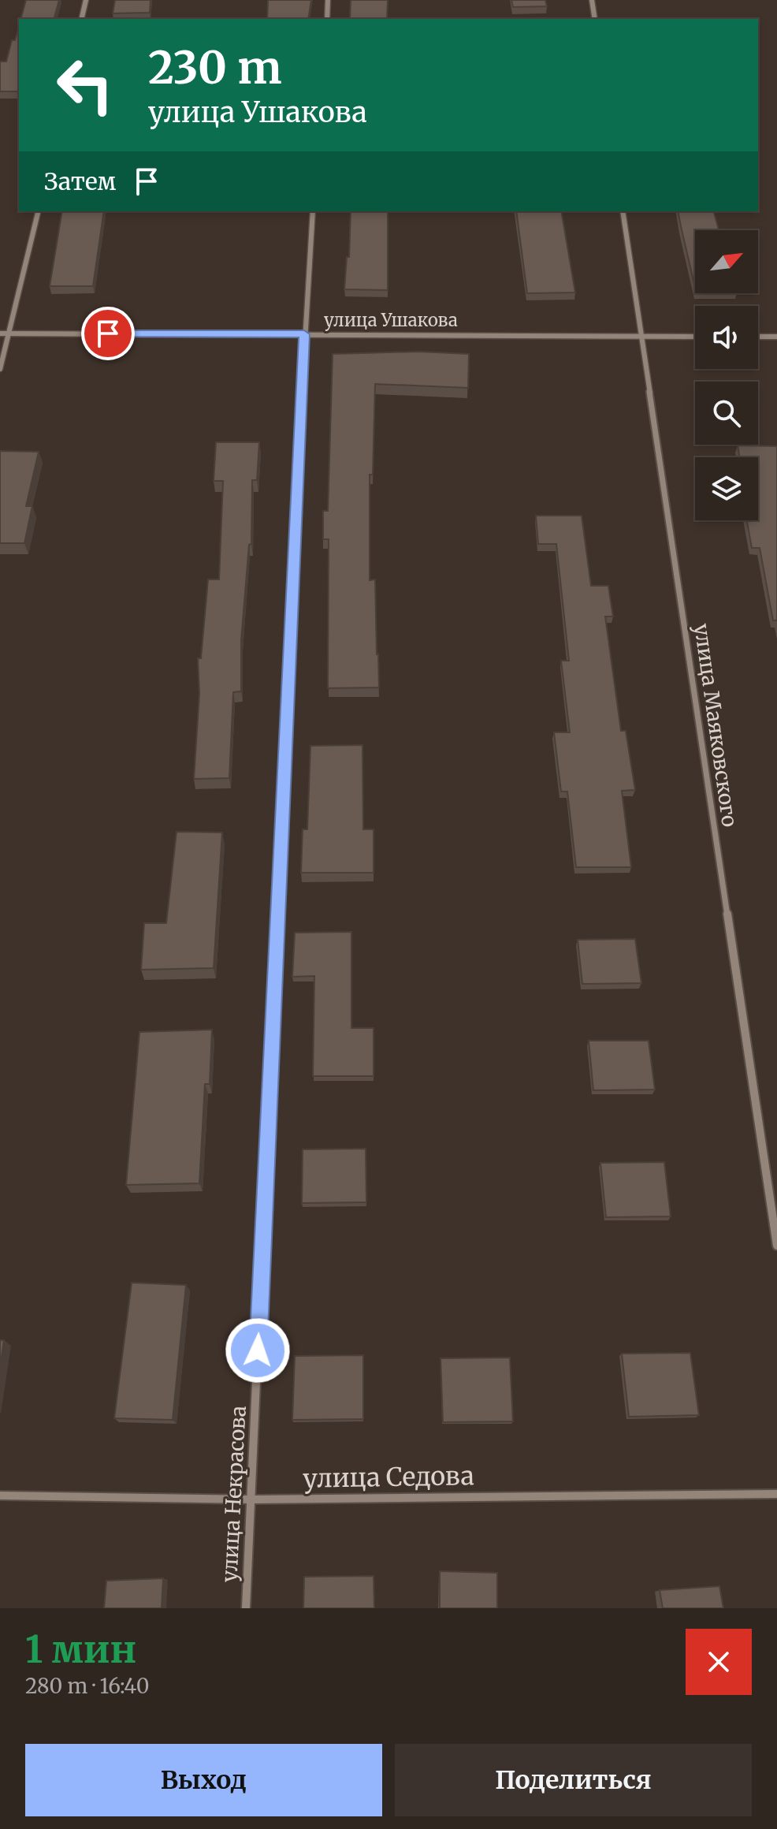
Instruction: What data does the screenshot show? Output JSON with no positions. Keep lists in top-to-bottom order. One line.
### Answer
{"streets":{"street":["улица Ушакова","улица Маяковского","улица Седова","улица Некрасова"]},"crossings":[["улица Ушакова","улица Маяковского"],["улица Ушакова","улица Некрасова"],["улица Седова","улица Некрасова"]],"north":"top right","page":{"turn":["230 m","улица Ушакова"],"then":"Затем","heading":["1 мин","280 m · 16:40"],"buttons":["Выход","Поделиться"]}}
